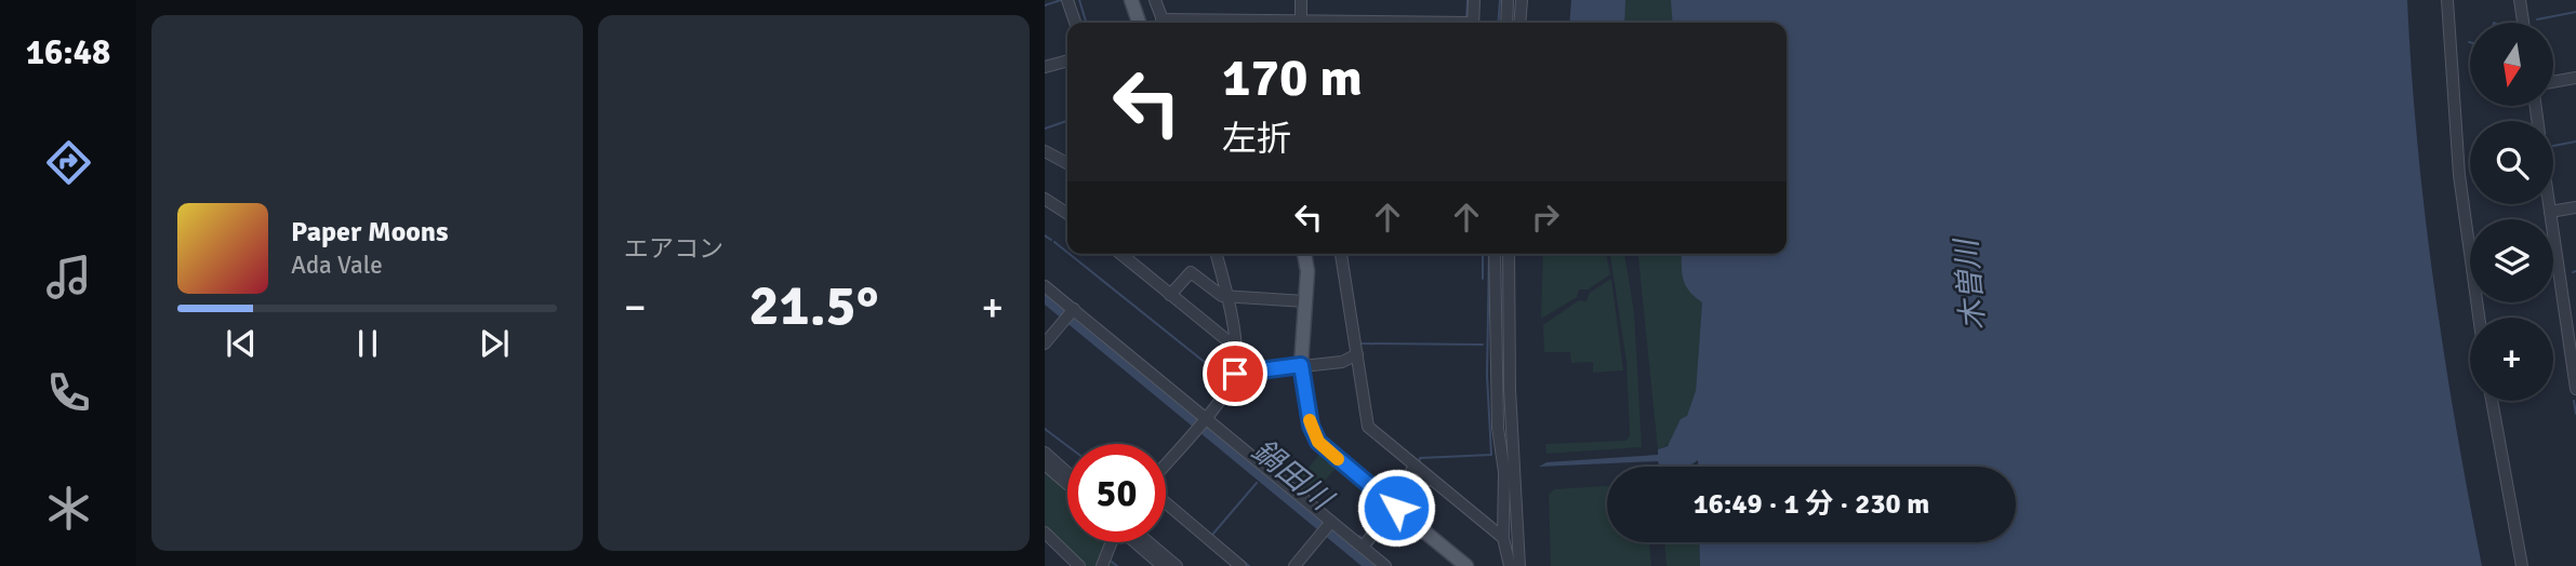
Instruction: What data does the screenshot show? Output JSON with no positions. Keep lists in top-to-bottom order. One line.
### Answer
{"water":["木曽川","鍋田川"],"north":"bottom","page":{"tabs":"16:48","tile":"エアコン","map_buttons":"+","turn":["170 m","左折"],"song":["Paper Moons","Ada Vale"],"heat":["−","21.5°","+"],"limit":"50","trip":"16:49 · 1 分 · 230 m"}}
